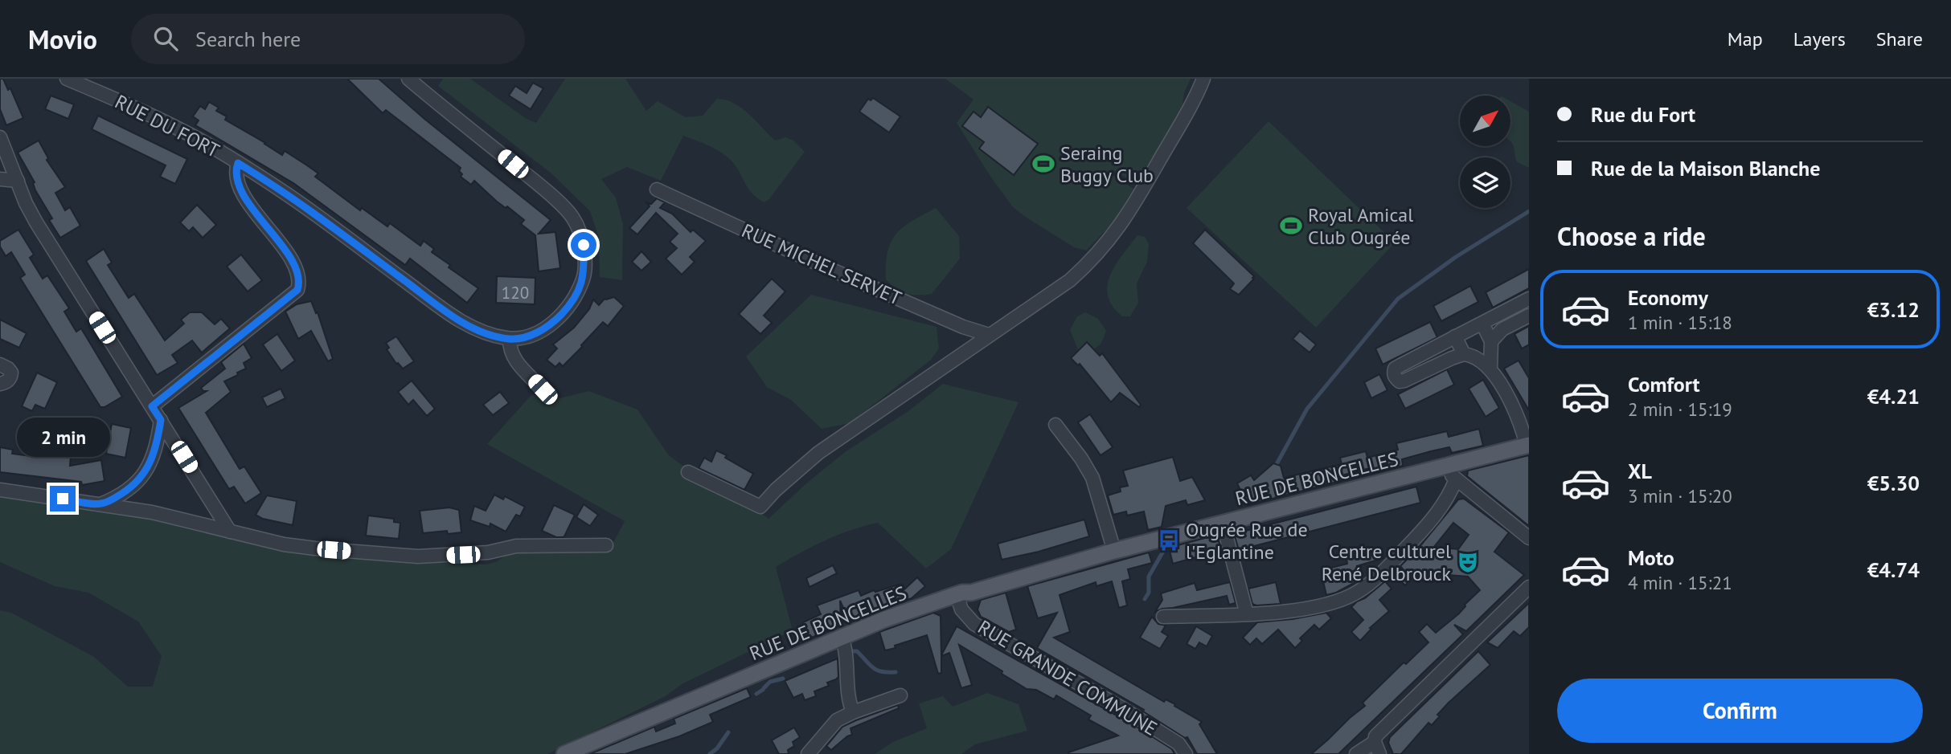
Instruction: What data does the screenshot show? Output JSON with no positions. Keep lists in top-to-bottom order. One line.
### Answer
{"streets":{"main road":["RUE DE BONCELLES"],"street":["RUE DU FORT","RUE MICHEL SERVET","RUE GRANDE COMMUNE"]},"crossings":[["RUE DE BONCELLES","RUE GRANDE COMMUNE"]],"places":{"sports":["Seraing Buggy Club","Royal Amical Club Ougrée"],"bus stop":["Ougrée Rue de l'Eglantine"],"theatre":["Centre culturel René Delbrouck"]},"house_numbers":["120"],"north":"top right","page":{"header":"Movio","search":"Search here","nav":["Map","Layers","Share"],"banner":["Rue du Fort","Rue de la Maison Blanche"],"heading":"Choose a ride","list":[{"name":"Economy","note":"1 min · 15:18","value":"€3.12"},{"name":"Comfort","note":"2 min · 15:19","value":"€4.21"},{"name":"XL","note":"3 min · 15:20","value":"€5.30"},{"name":"Moto","note":"4 min · 15:21","value":"€4.74"}],"bubble":"2 min","buttons":"Confirm"}}
